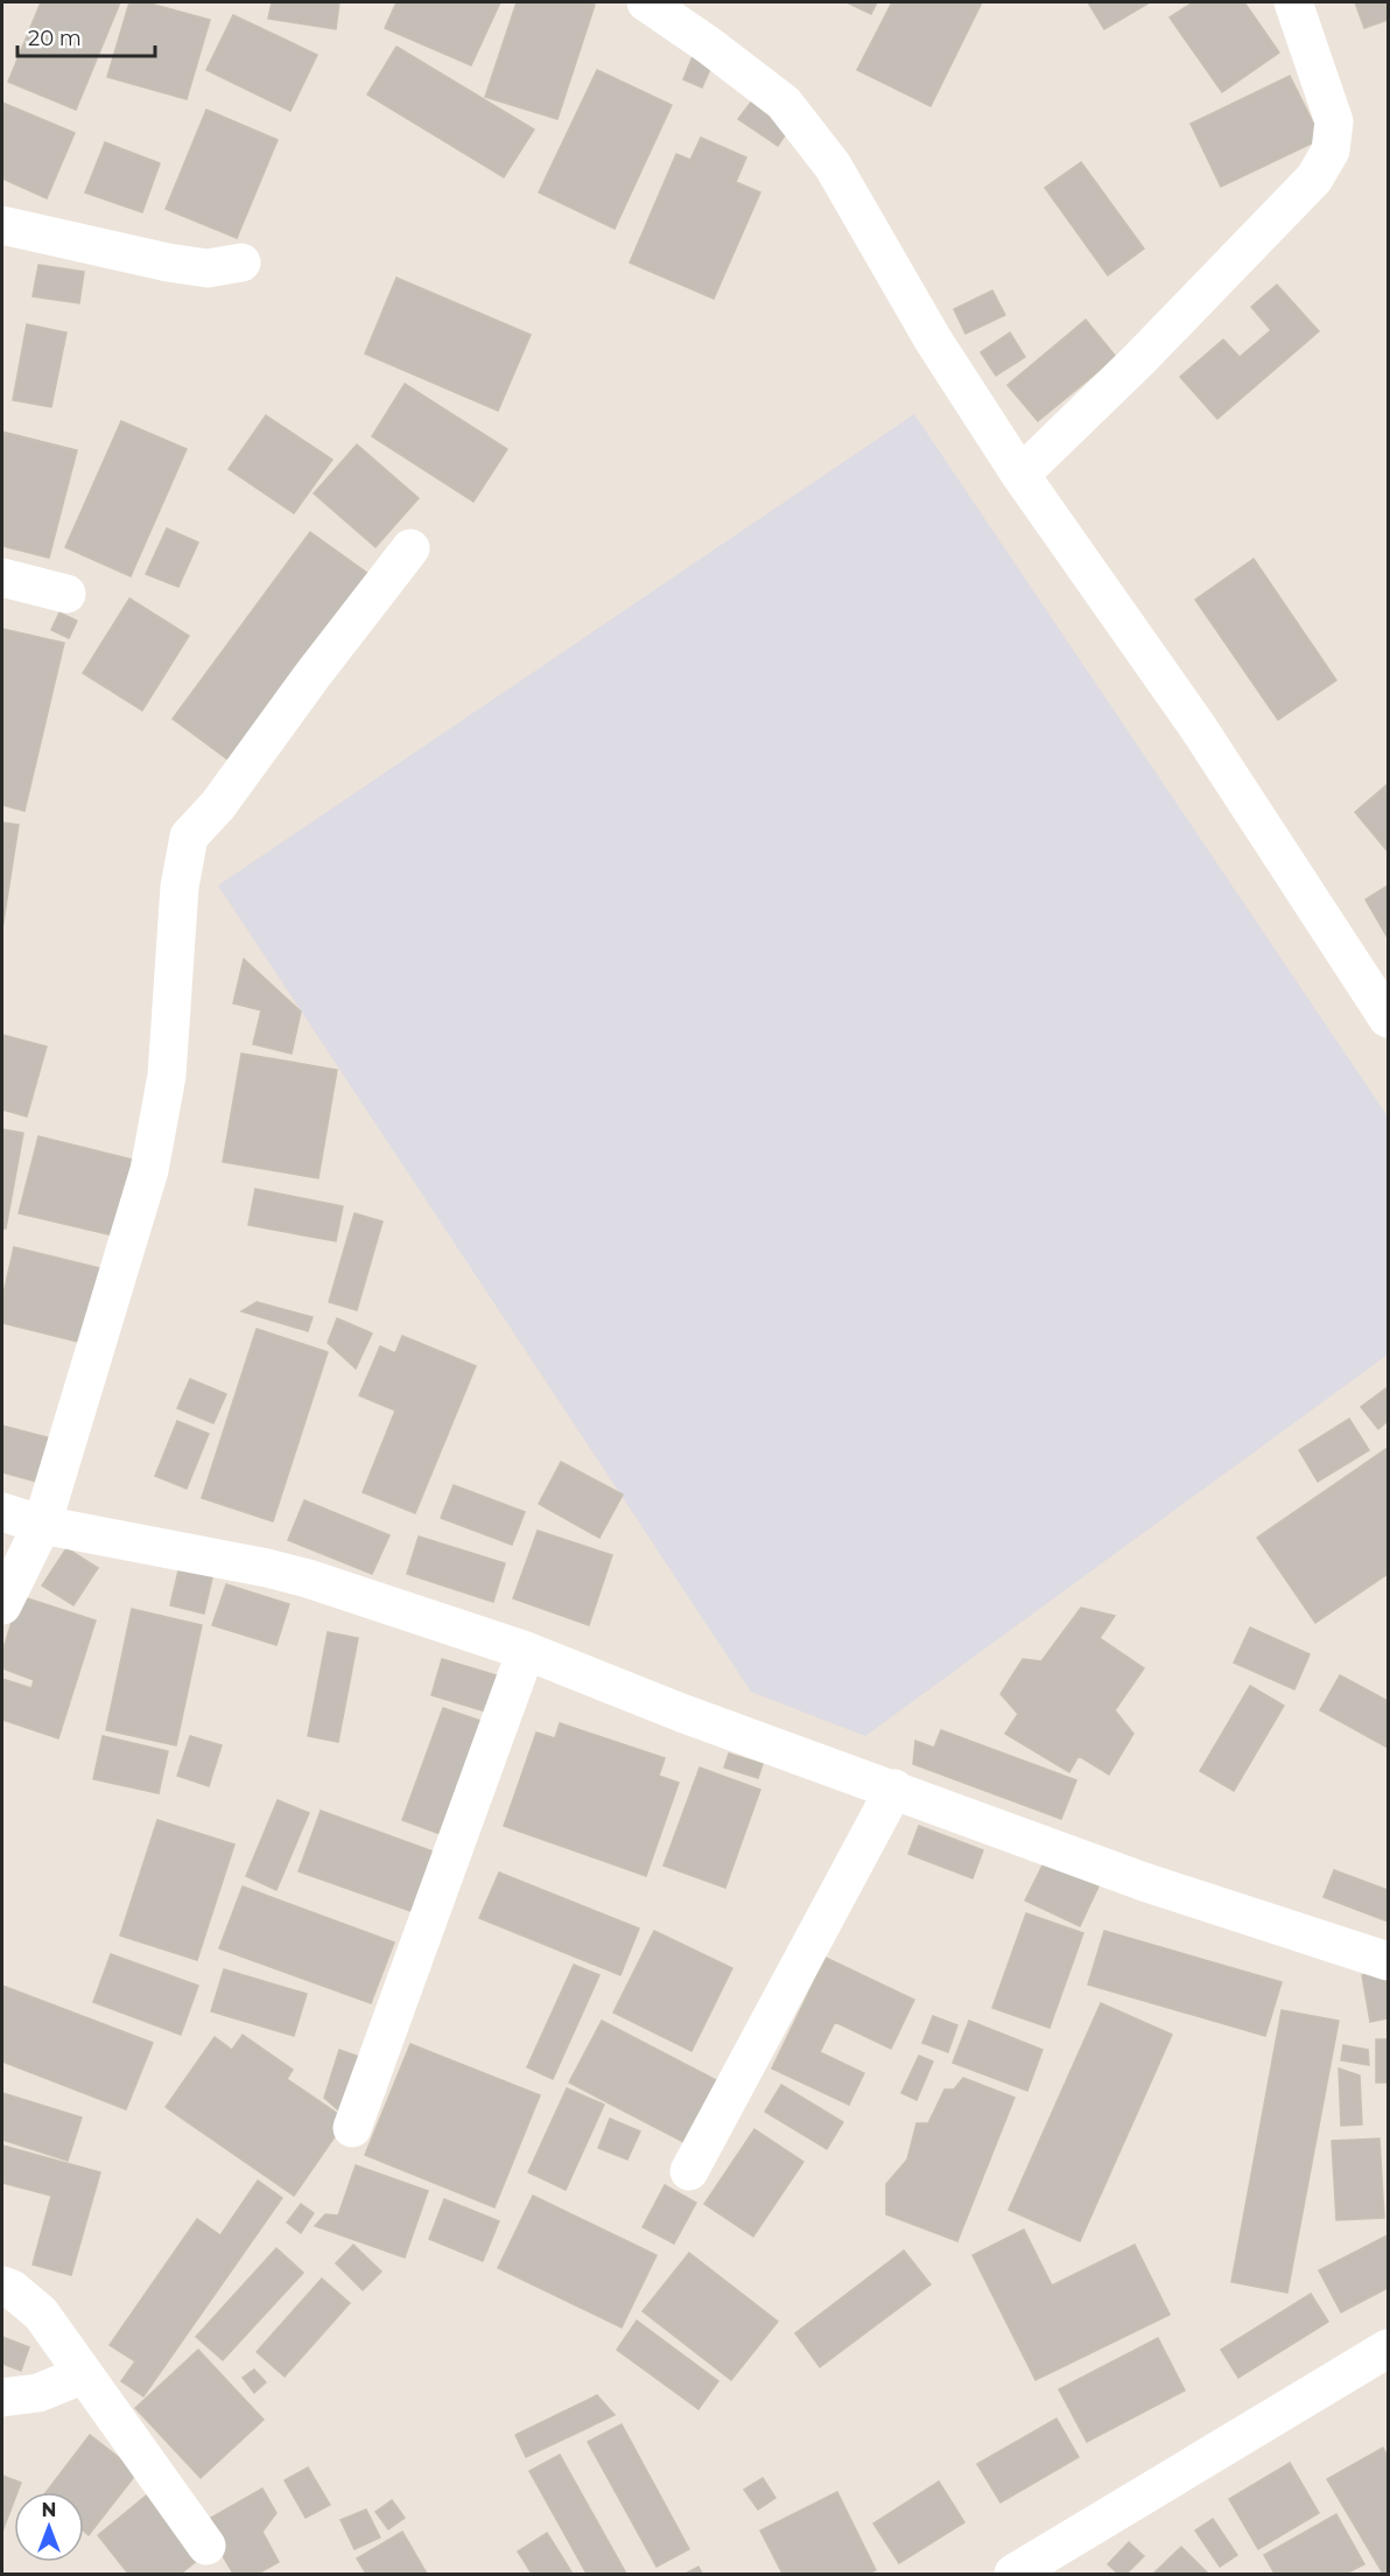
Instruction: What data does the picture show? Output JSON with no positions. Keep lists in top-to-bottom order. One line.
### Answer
{"scale_bar":"20 m","north":"top"}
